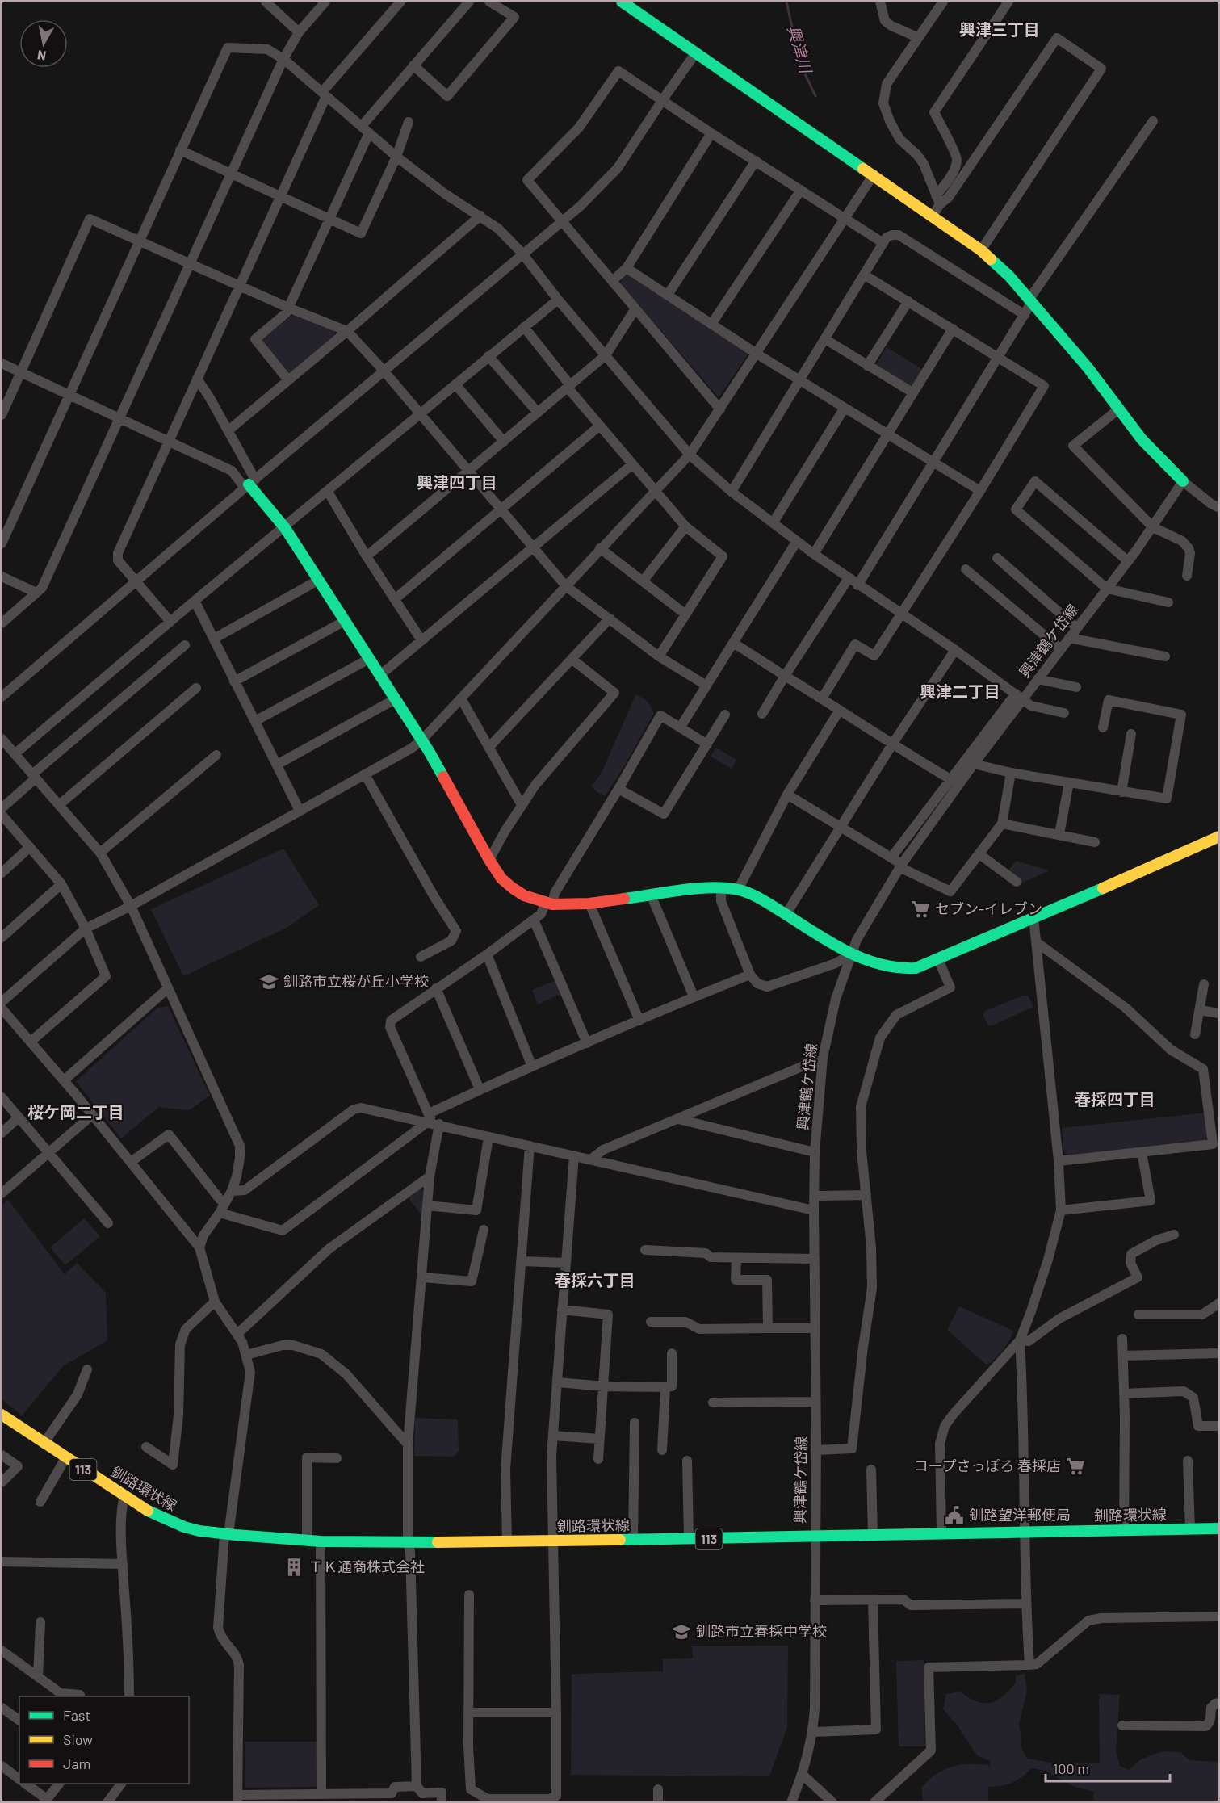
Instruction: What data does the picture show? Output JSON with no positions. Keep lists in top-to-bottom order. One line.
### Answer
{"streets":{"street":["興津鶴ケ岱線","113","釧路環状線"]},"crossings":[["興津鶴ケ岱線","釧路環状線"]],"districts":["興津三丁目","興津四丁目","興津二丁目","春採四丁目","桜ケ岡二丁目","春採六丁目"],"water":["興津川"],"places":{"supermarket":["セブン-イレブン","コープさっぽろ 春採店"],"school or university":["釧路市立桜が丘小学校","釧路市立春採中学校"],"public building":["釧路望洋郵便局"],"building":["ＴＫ通商株式会社"]},"legend":["Fast","Slow","Jam"],"scale_bar":"100 m","north":"bottom"}
